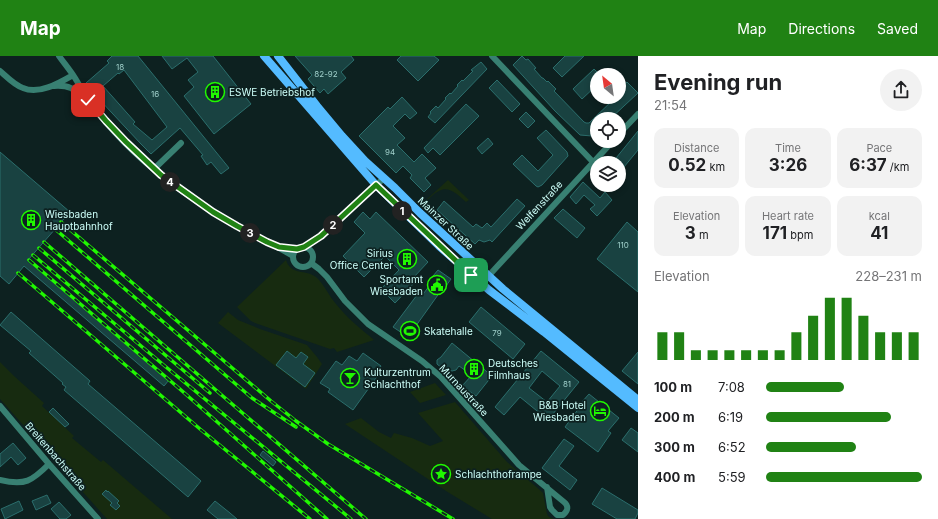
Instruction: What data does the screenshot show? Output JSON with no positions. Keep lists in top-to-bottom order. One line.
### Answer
{"streets":{"main road":["Mainzer Straße"],"street":["Welfenstraße","Murnaustraße","Breitenbachstraße"]},"crossings":[["Welfenstraße","Mainzer Straße"]],"places":{"building":["ESWE Betriebshof","Wiesbaden Hauptbahnhof","Sirius Office Center","Deutsches Filmhaus"],"public building":["Sportamt Wiesbaden"],"sports":["Skatehalle"],"bar":["Kulturzentrum Schlachthof"],"hotel":["B&B Hotel Wiesbaden"],"place":["Schlachthoframpe"]},"house_numbers":["18","82-92","16","94","110","79","81"],"north":"top left","page":{"header":"Map","nav":["Map","Directions","Saved"],"heading":["Evening run","21:54"],"stats":[["Distance","0.52 km"],["Time","3:26"],["Pace","6:37 /km"],["Elevation","3 m"],["Heart rate","171 bpm"],["kcal","41"]],"pins":["4","1","2","3"],"chart":["Elevation","228–231 m"],"list":[{"name":"100 m","note":"7:08"},{"name":"200 m","note":"6:19"},{"name":"300 m","note":"6:52"},{"name":"400 m","note":"5:59"}]}}
